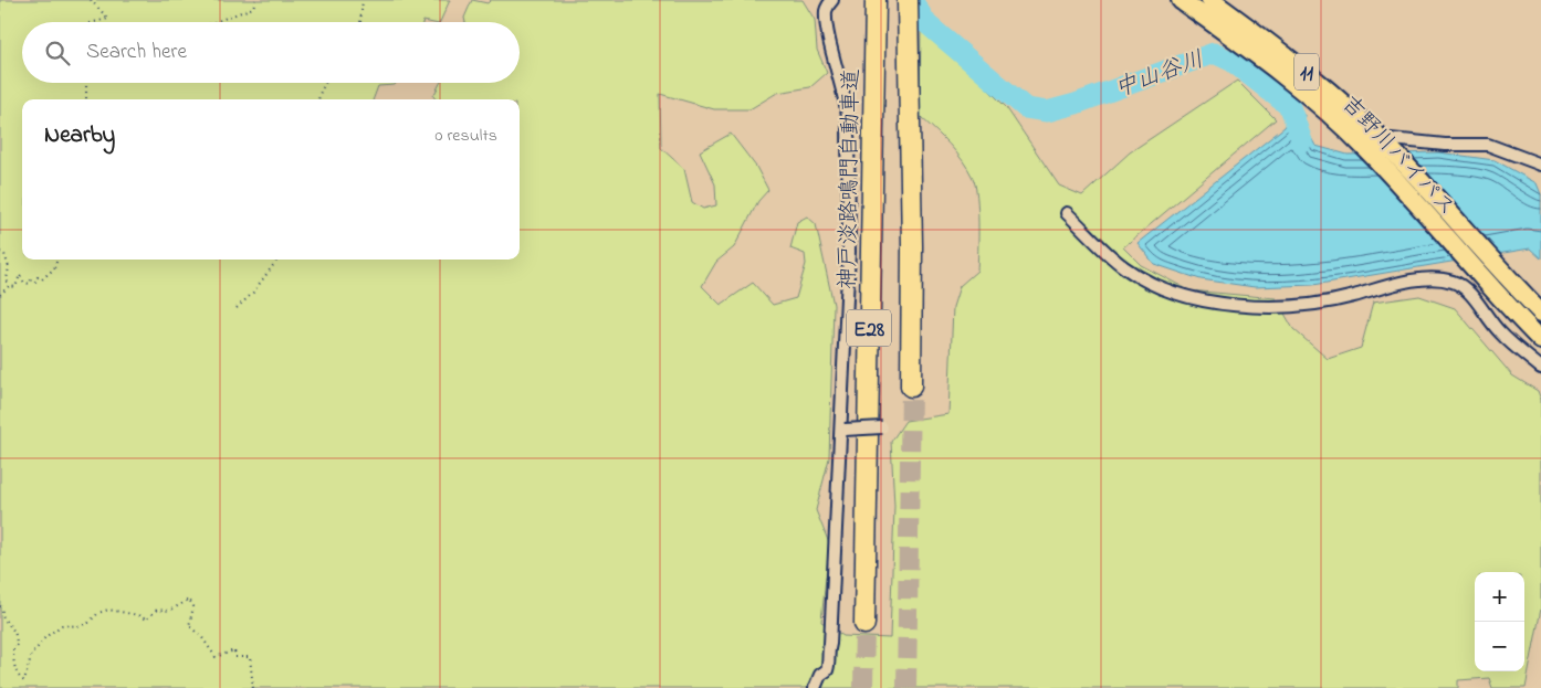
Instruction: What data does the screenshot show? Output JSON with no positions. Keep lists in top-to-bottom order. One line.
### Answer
{"streets":{"highway":["11","吉野川バイパス","神戸淡路鳴門自動車道","E28"]},"water":["中山谷川"],"page":{"search":"Search here","heading":["Nearby","0 results"],"map_buttons":["+","−"]}}
